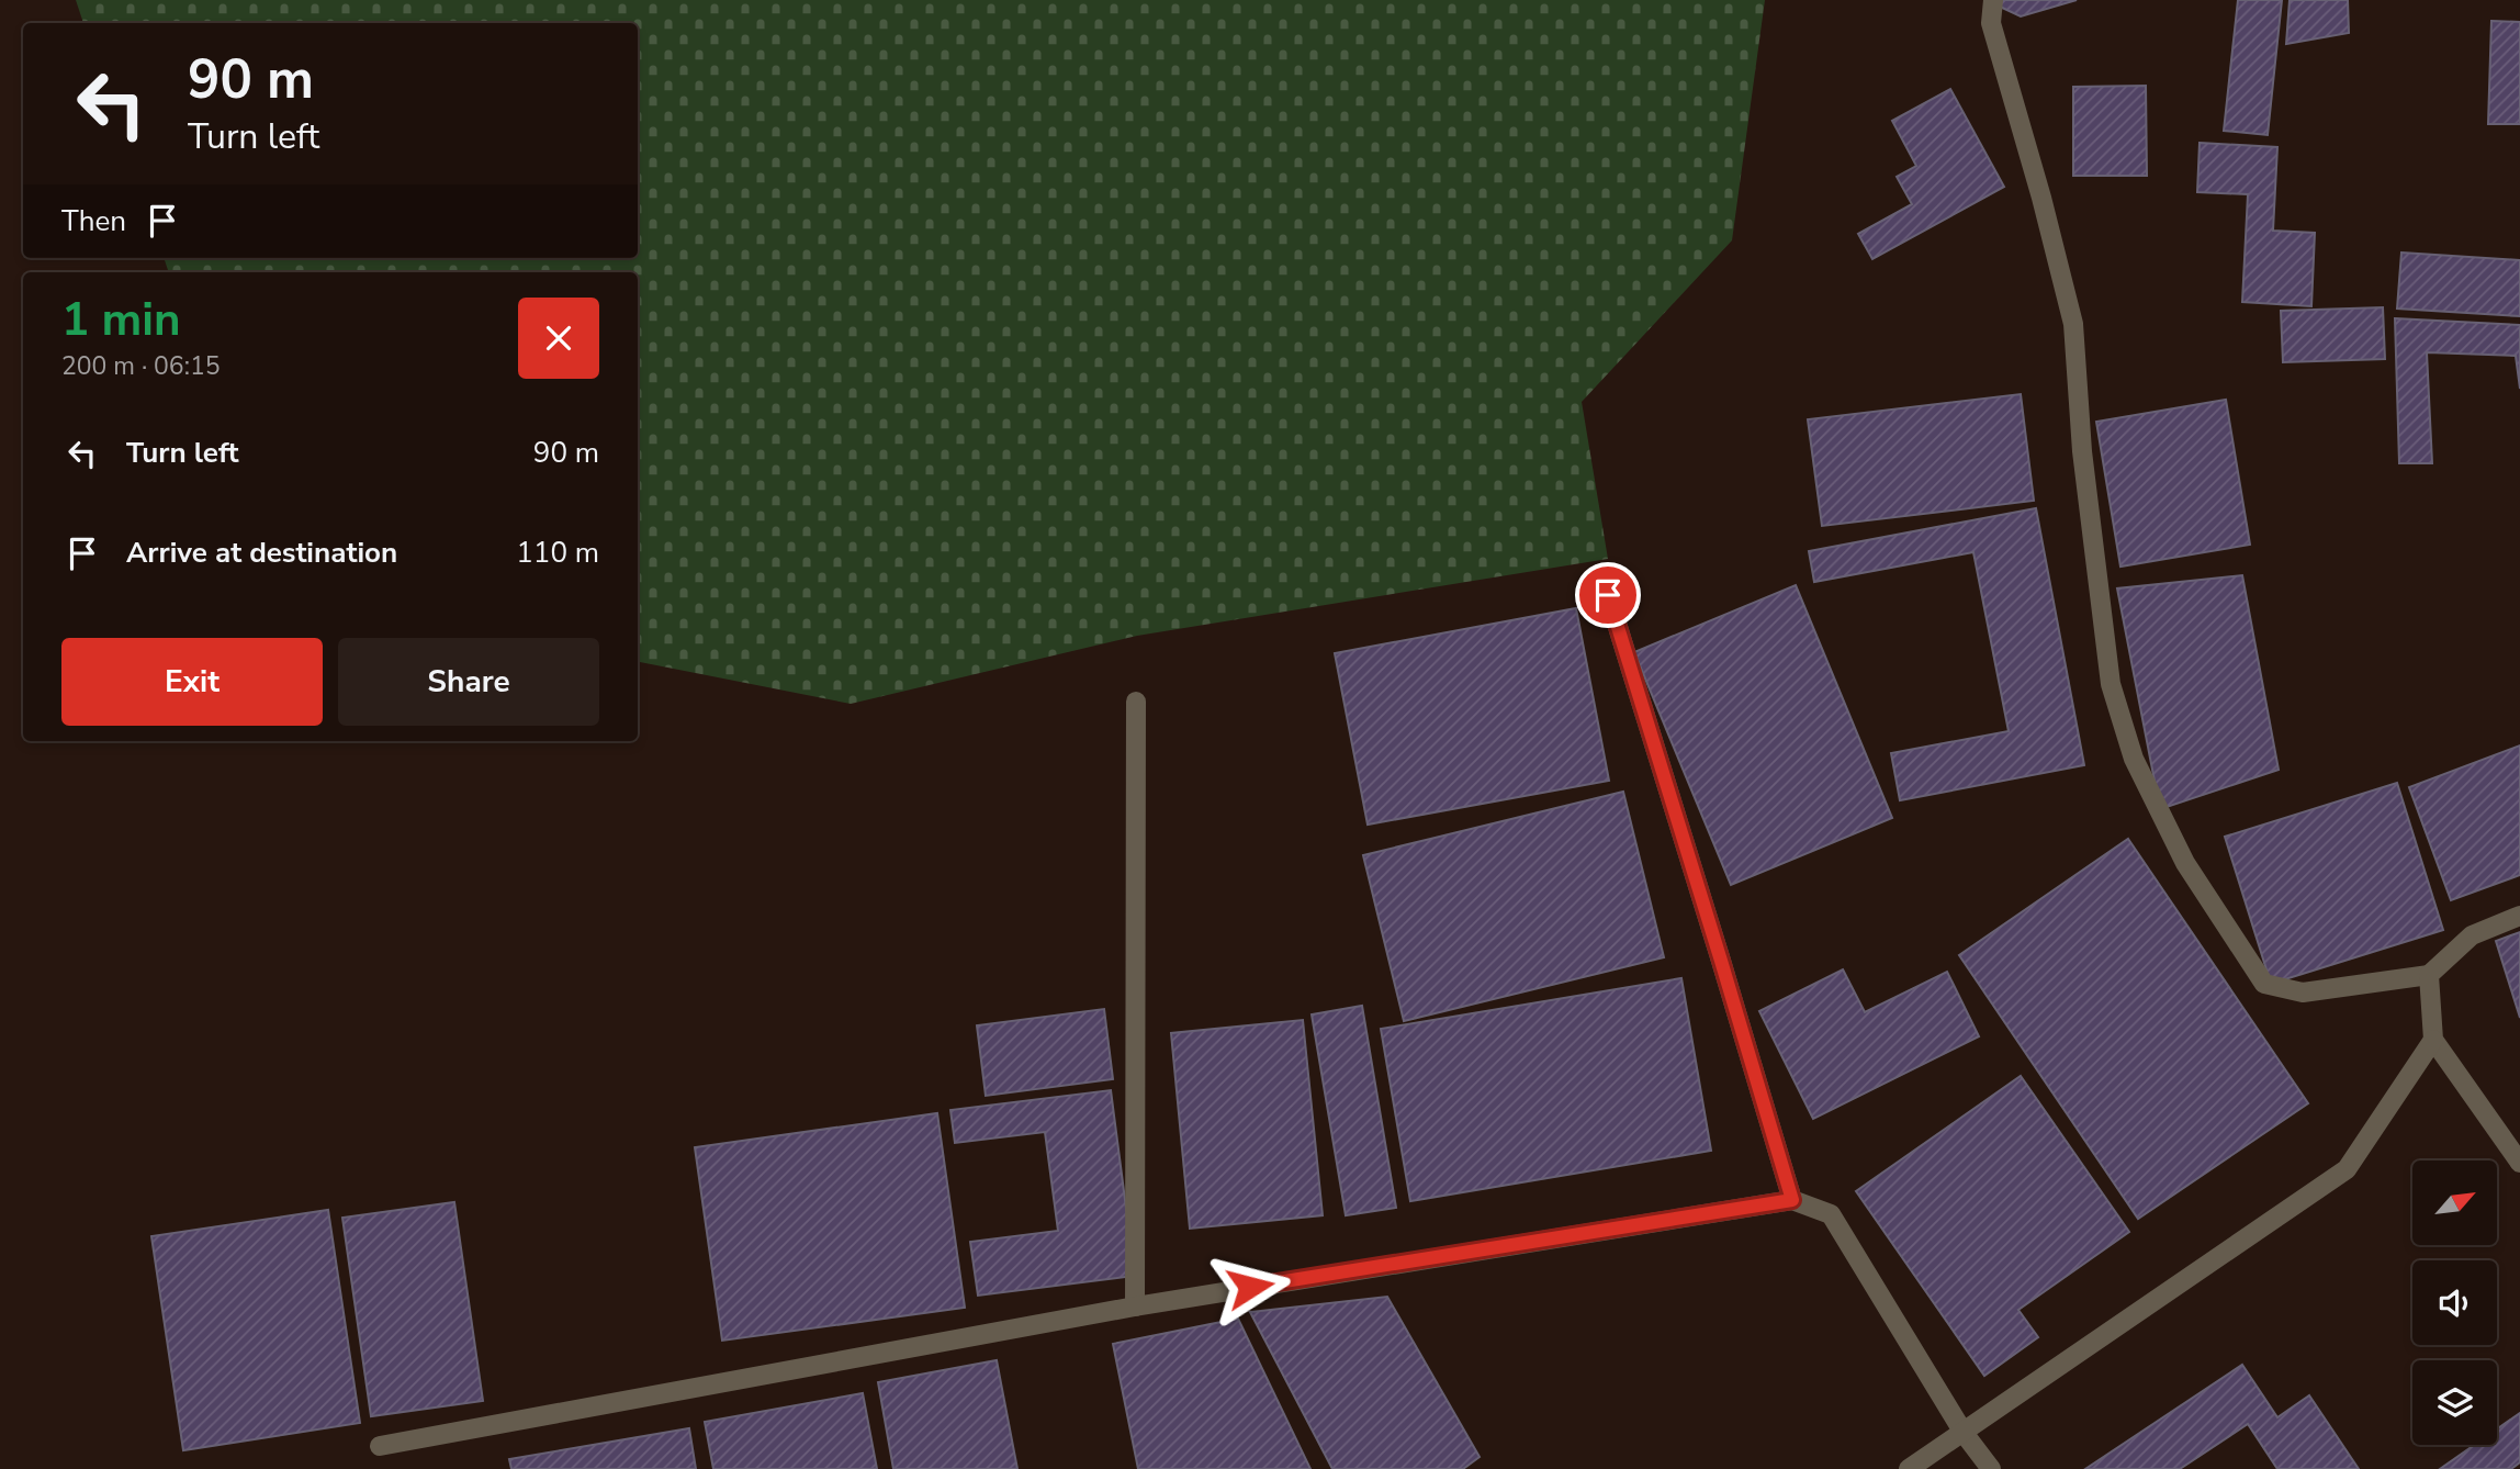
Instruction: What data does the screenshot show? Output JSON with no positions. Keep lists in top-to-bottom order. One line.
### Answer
{"north":"top right","page":{"turn":["90 m","Turn left"],"then":"Then","heading":["1 min","200 m · 06:15"],"list":[{"name":"Turn left","value":"90 m"},{"name":"Arrive at destination","value":"110 m"}],"buttons":["Exit","Share"]}}
